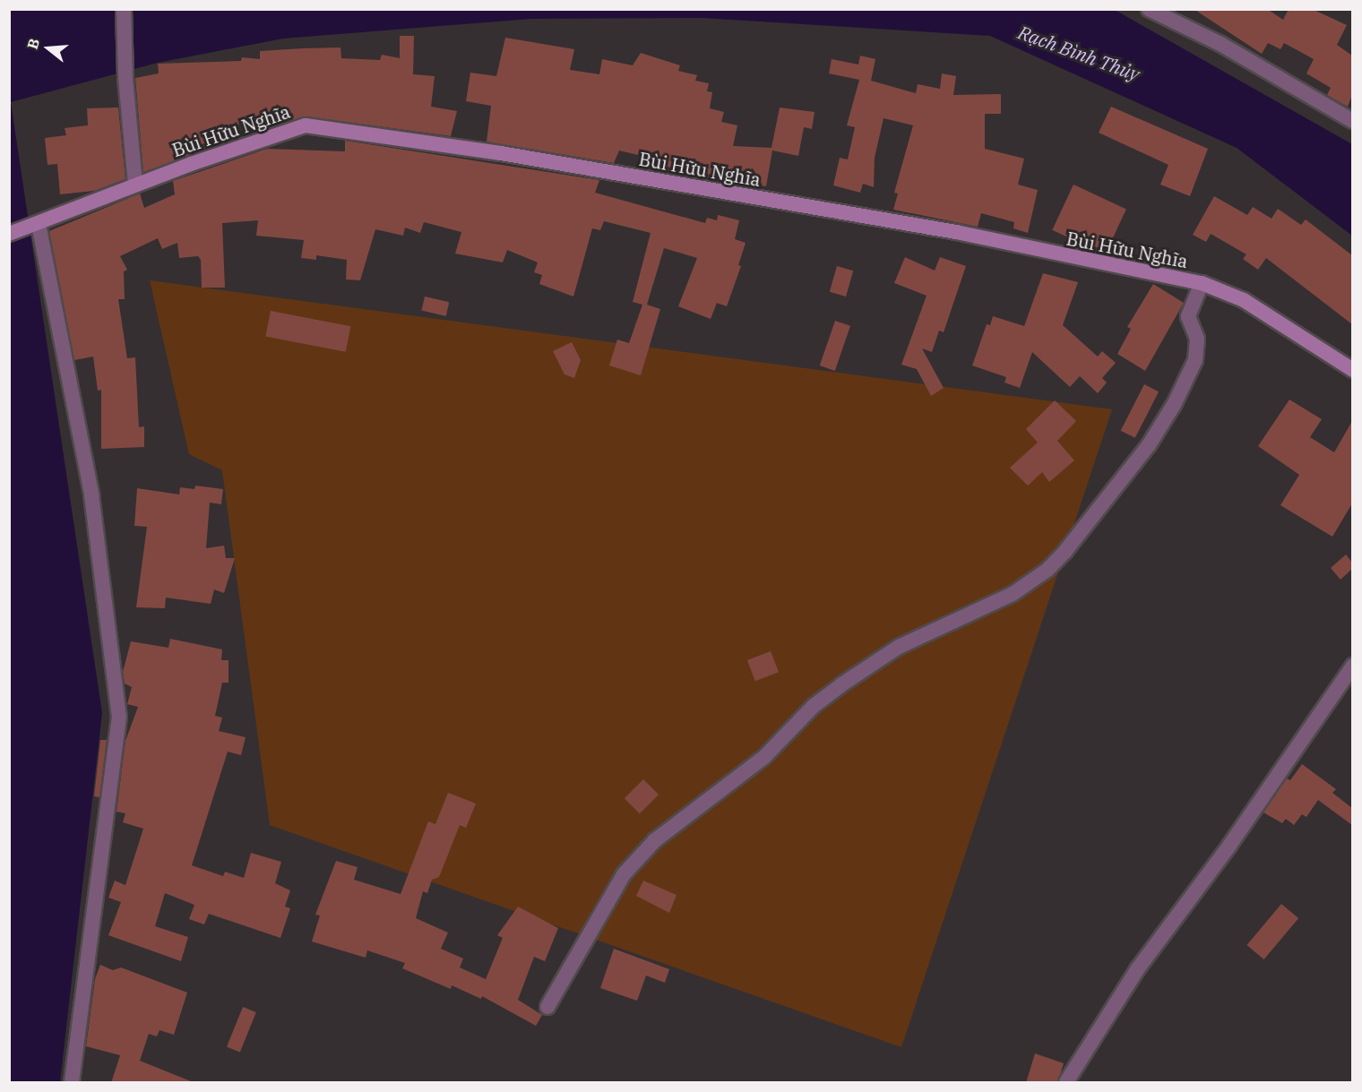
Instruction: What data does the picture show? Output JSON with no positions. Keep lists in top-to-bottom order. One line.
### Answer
{"streets":{"main road":["Bùi Hữu Nghĩa"]},"water":["Rạch Bình Thủy"],"north":"left"}
